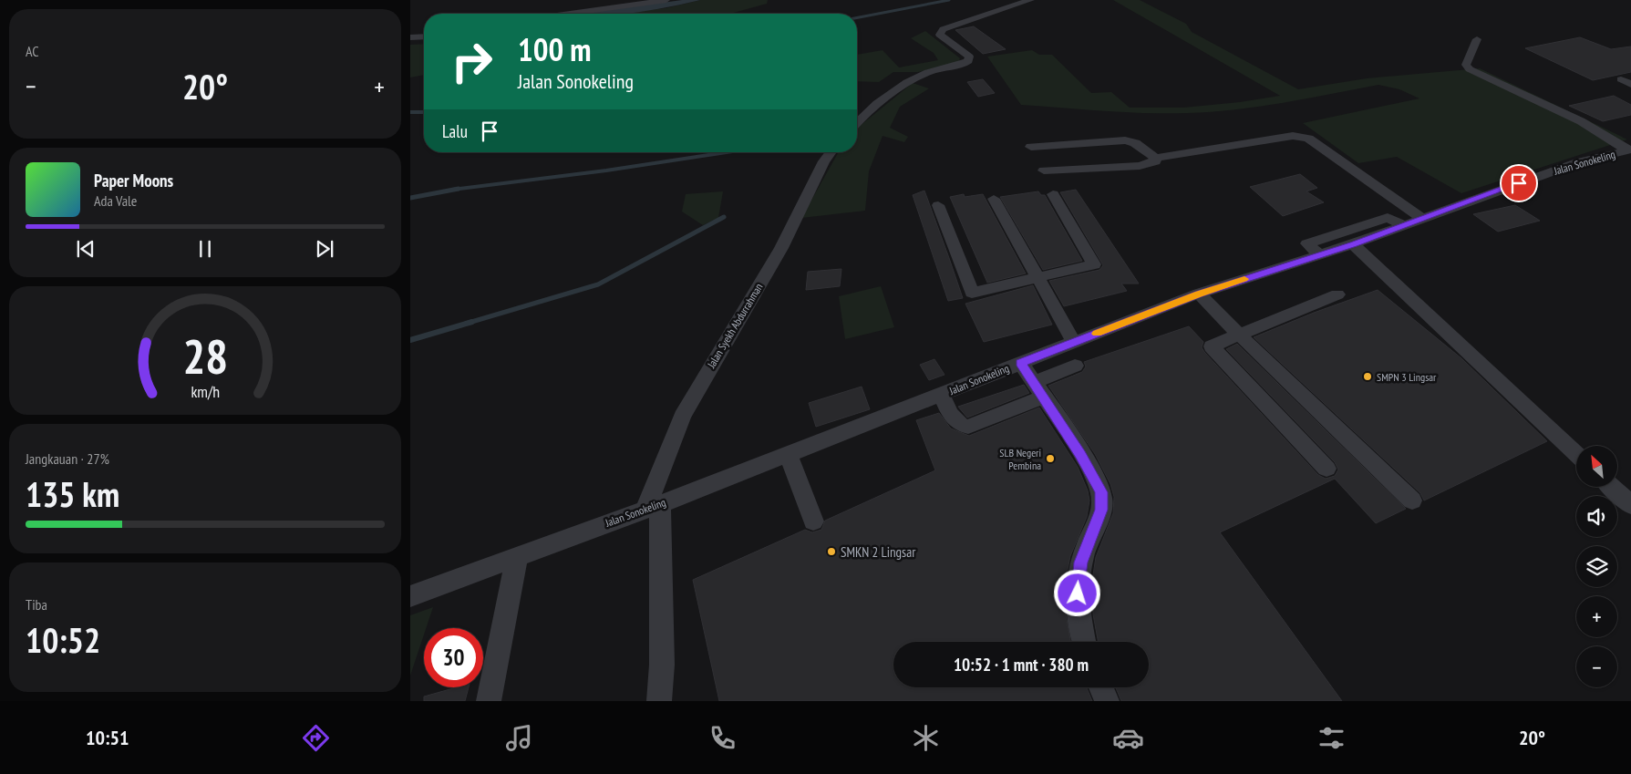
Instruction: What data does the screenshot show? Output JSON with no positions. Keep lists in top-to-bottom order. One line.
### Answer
{"streets":{"street":["Jalan Sonokeling","Jalan Syekh Abdurrahman"]},"crossings":[["Jalan Sonokeling","Jalan Syekh Abdurrahman"]],"places":["SMPN 3 Lingsar","SLB Negeri Pembina","SMKN 2 Lingsar"],"north":"top left","page":{"tile":["AC",["Jangkauan · 27%","135 km"],["Tiba","10:52"]],"turn":["100 m","Jalan Sonokeling"],"heat":["−","20°","+"],"then":"Lalu","song":["Paper Moons","Ada Vale"],"map_buttons":["+","−"],"limit":"30","trip":"10:52 · 1 mnt · 380 m","tabs":["10:51","20°"],"gauge":["28","km/h"]}}
